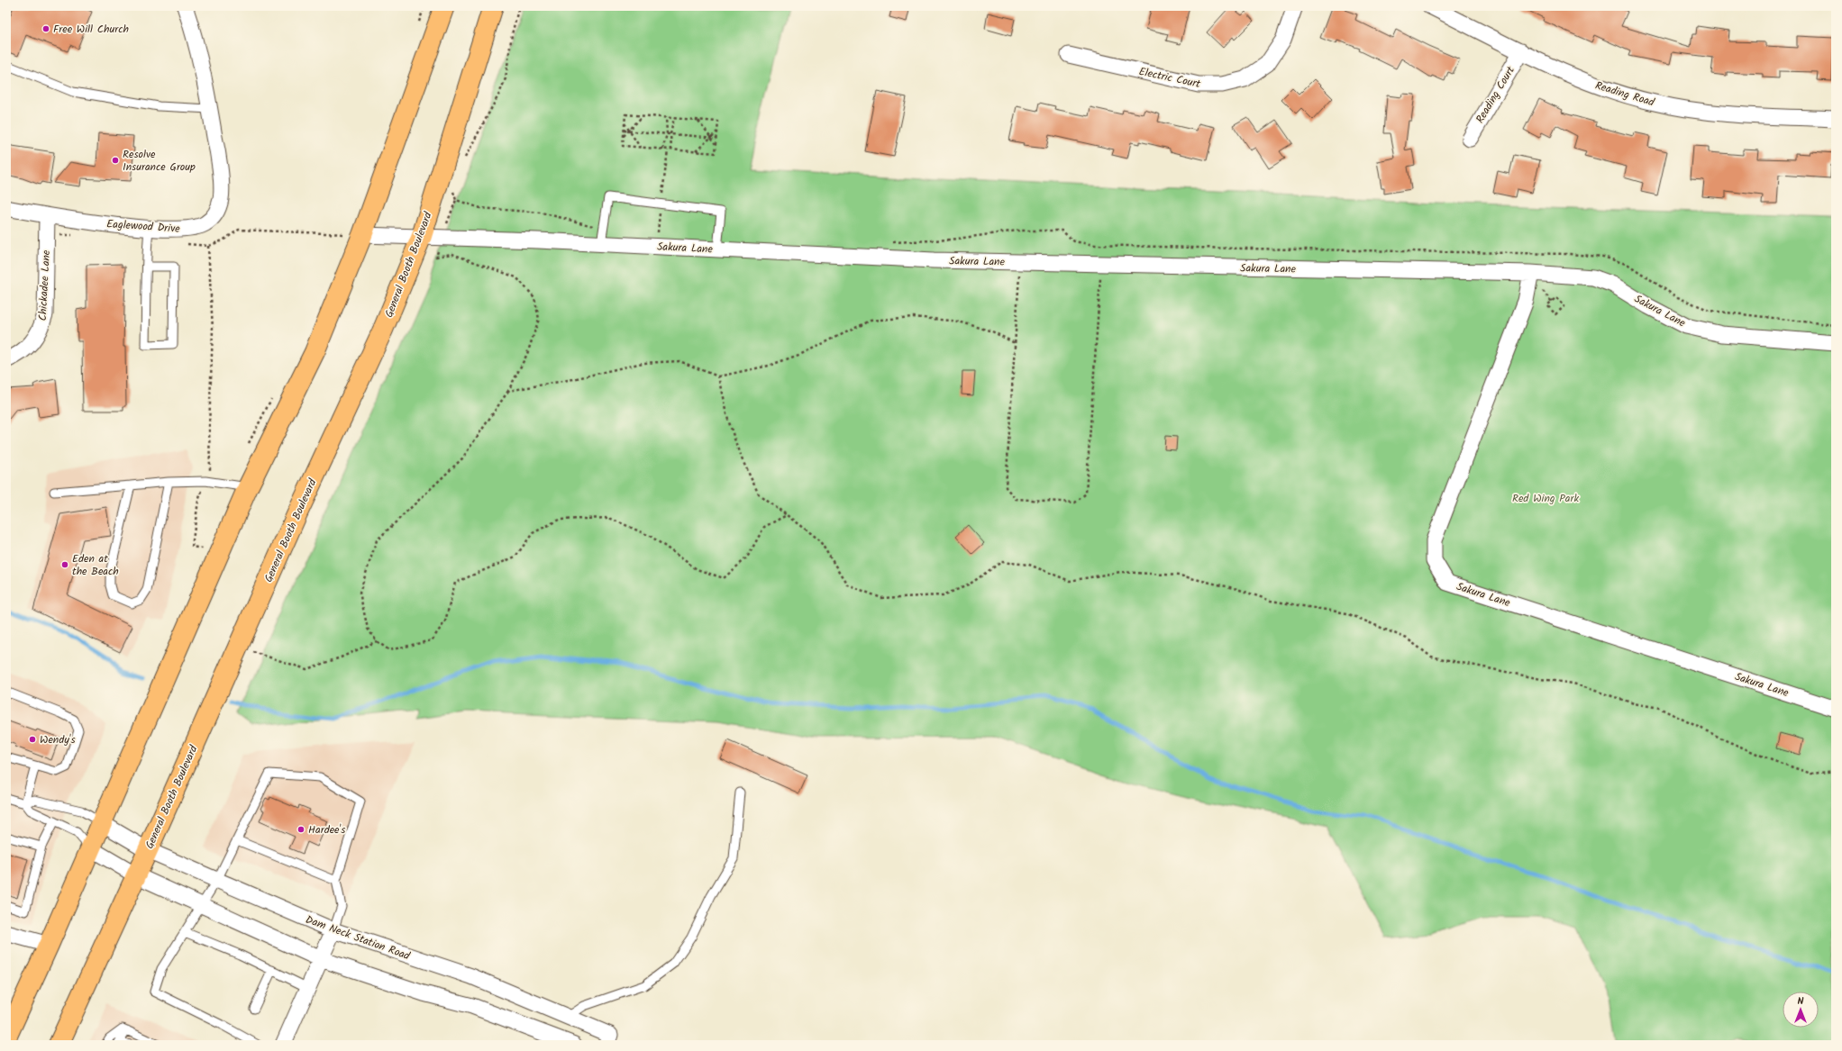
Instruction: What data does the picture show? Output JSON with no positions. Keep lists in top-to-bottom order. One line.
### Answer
{"streets":{"highway":["General Booth Boulevard"],"street":["Electric Court","Reading Road","Reading Court","Eaglewood Drive","Sakura Lane","Chickadee Lane","Dam Neck Station Road"]},"crossings":[["Reading Road","Reading Court"],["Eaglewood Drive","Chickadee Lane"],["Sakura Lane","General Booth Boulevard"],["General Booth Boulevard","Dam Neck Station Road"]],"parks":["Red Wing Park"],"places":["Free Will Church","Resolve Insurance Group","Eden at the Beach","Wendy's","Hardee's"],"north":"top"}
